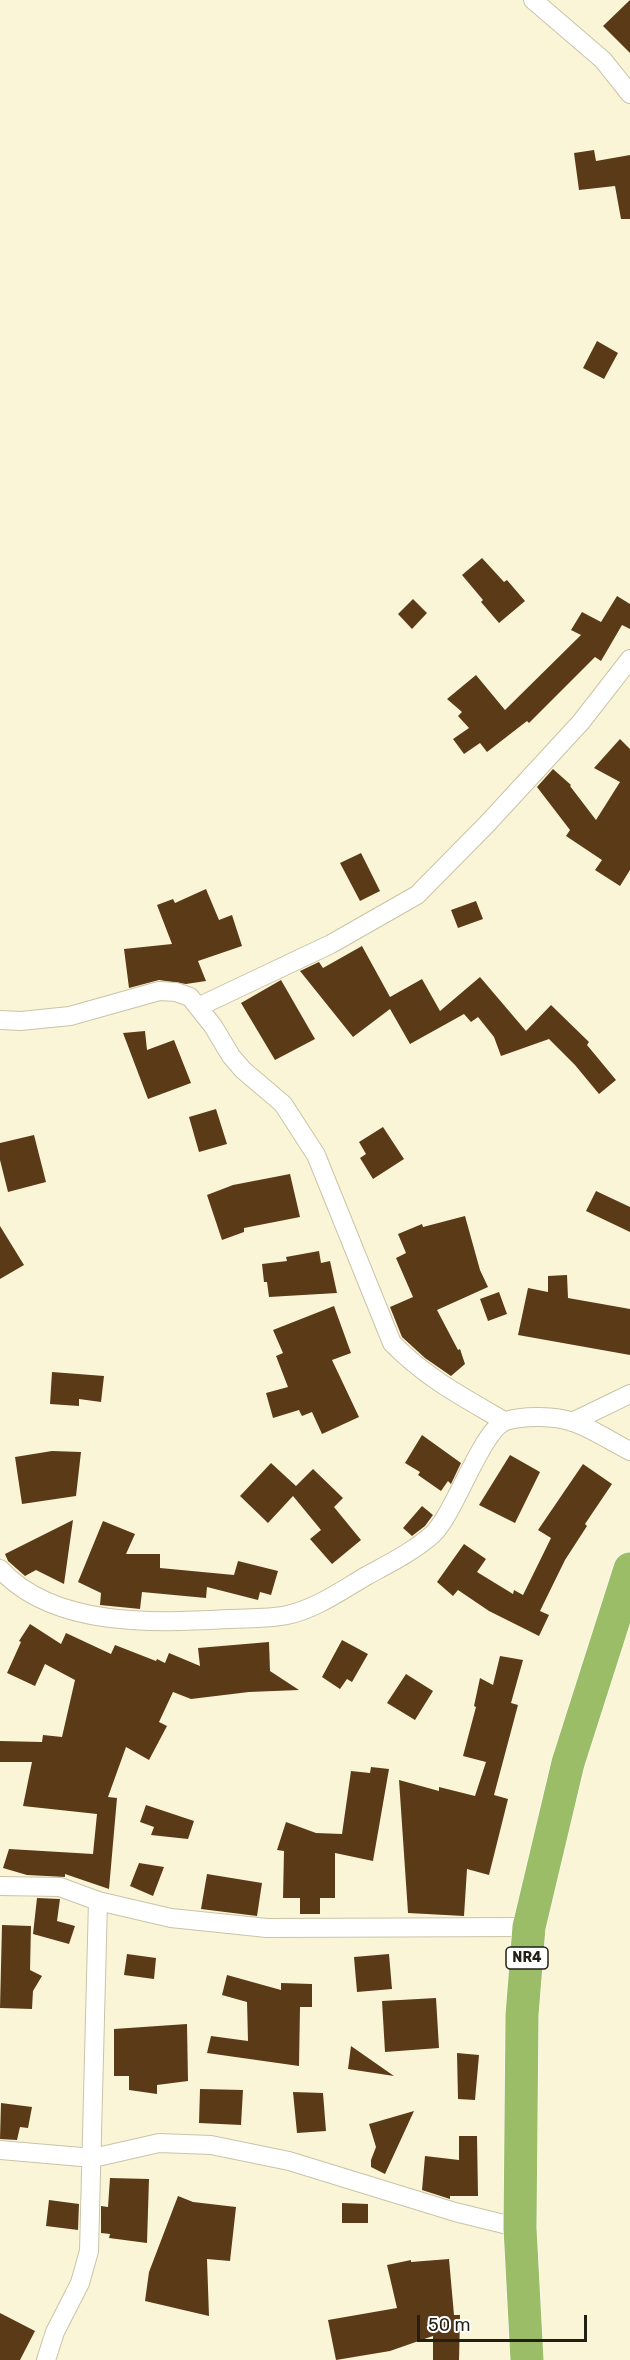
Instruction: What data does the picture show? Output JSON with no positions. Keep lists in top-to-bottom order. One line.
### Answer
{"streets":{"highway":["NR4"]},"scale_bar":"50 m"}
